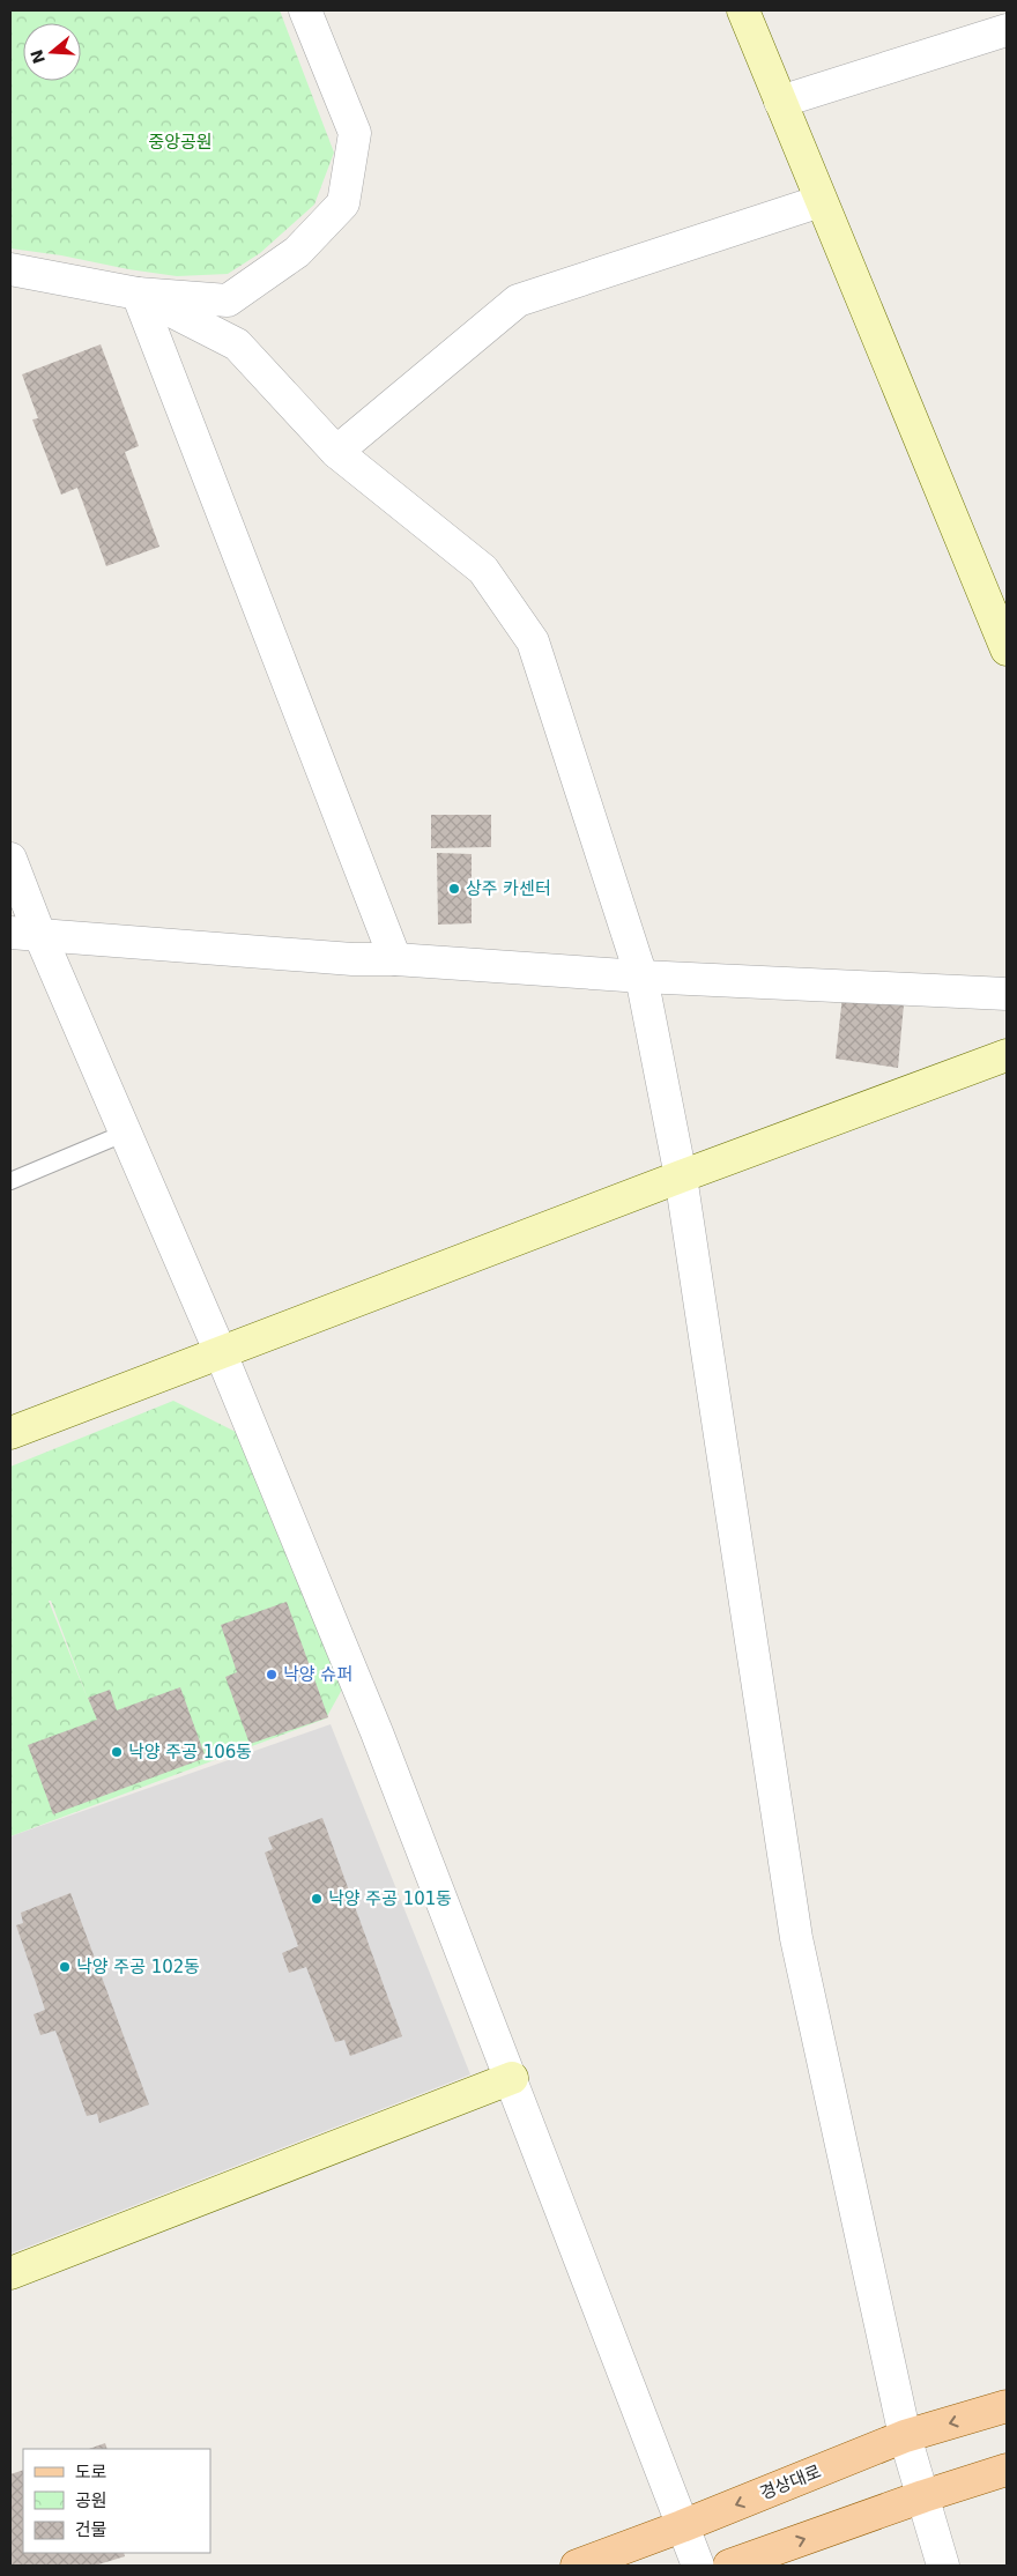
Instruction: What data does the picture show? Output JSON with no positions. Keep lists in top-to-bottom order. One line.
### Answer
{"streets":{"main road":["경상대로"]},"parks":["중앙공원"],"places":["상주 카센터","낙양 슈퍼","낙양 주공 106동","낙양 주공 101동","낙양 주공 102동"],"legend":["도로","공원","건물"],"north":"left"}
